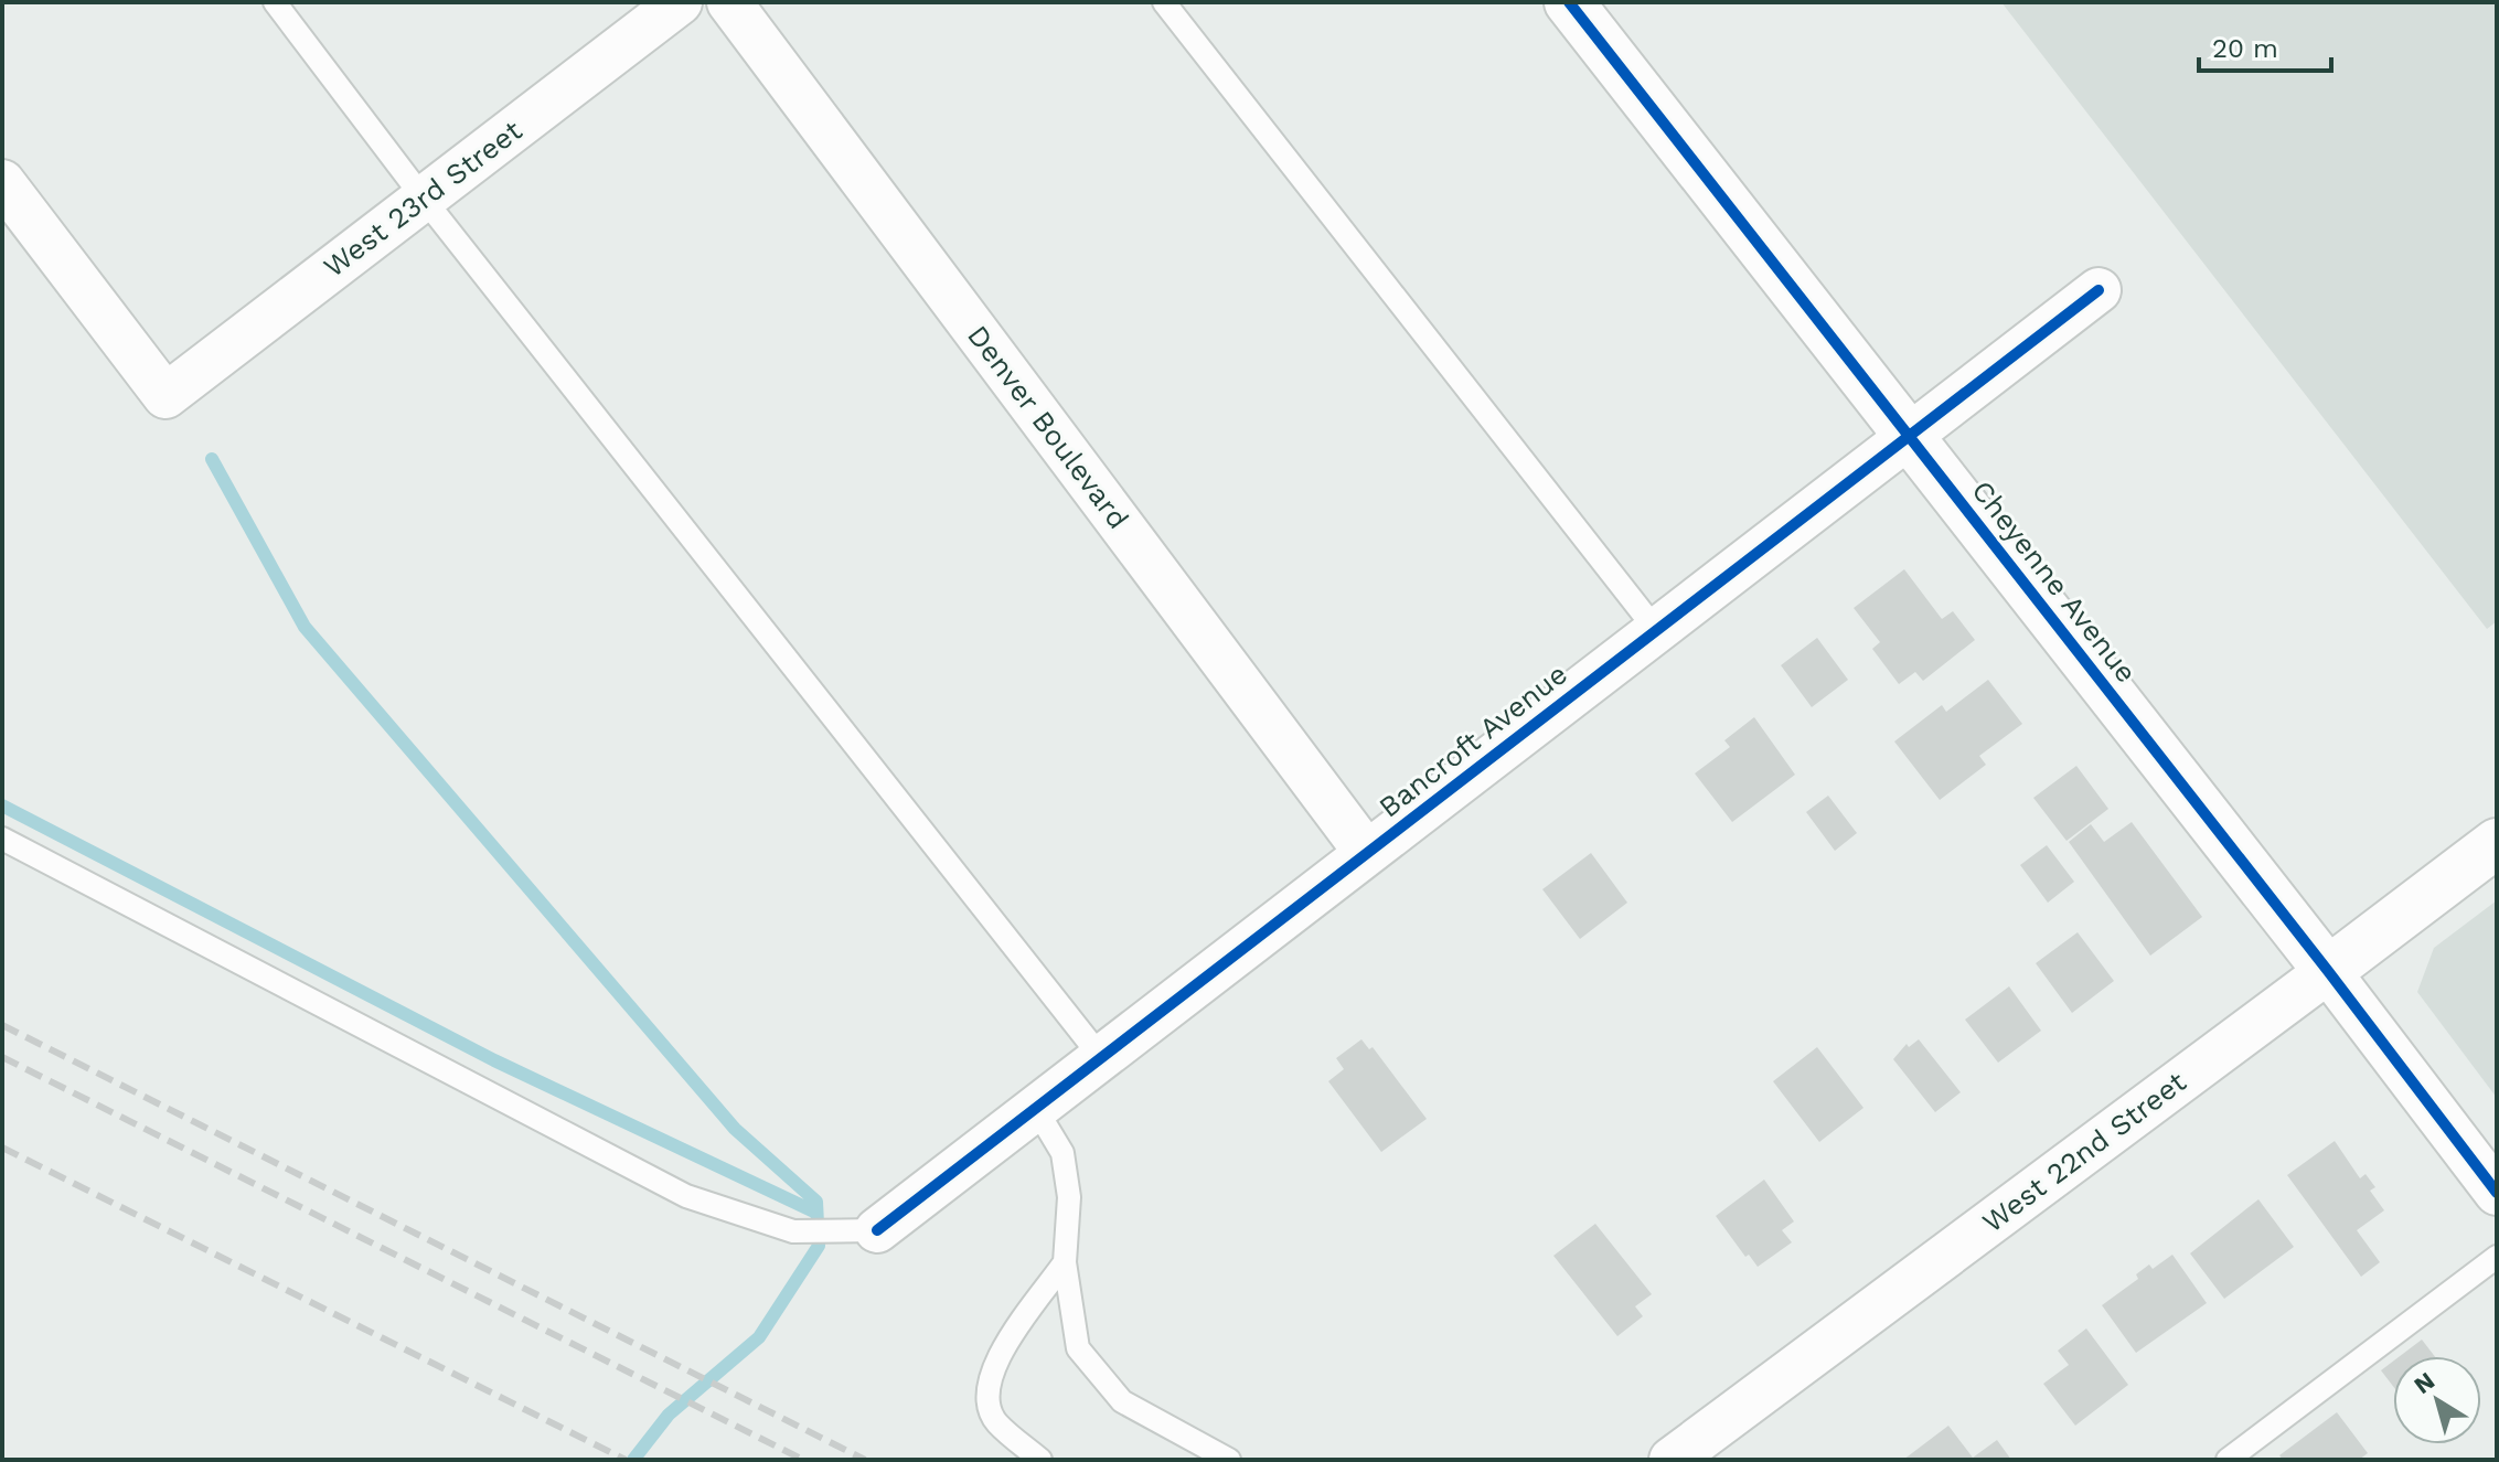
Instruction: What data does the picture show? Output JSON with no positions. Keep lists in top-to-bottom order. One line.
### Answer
{"streets":{"street":["West 23rd Street","Denver Boulevard","Cheyenne Avenue","Bancroft Avenue","West 22nd Street"]},"crossings":[["Denver Boulevard","Bancroft Avenue"],["Cheyenne Avenue","Bancroft Avenue"],["Cheyenne Avenue","West 22nd Street"]],"scale_bar":"20 m","north":"top left"}
